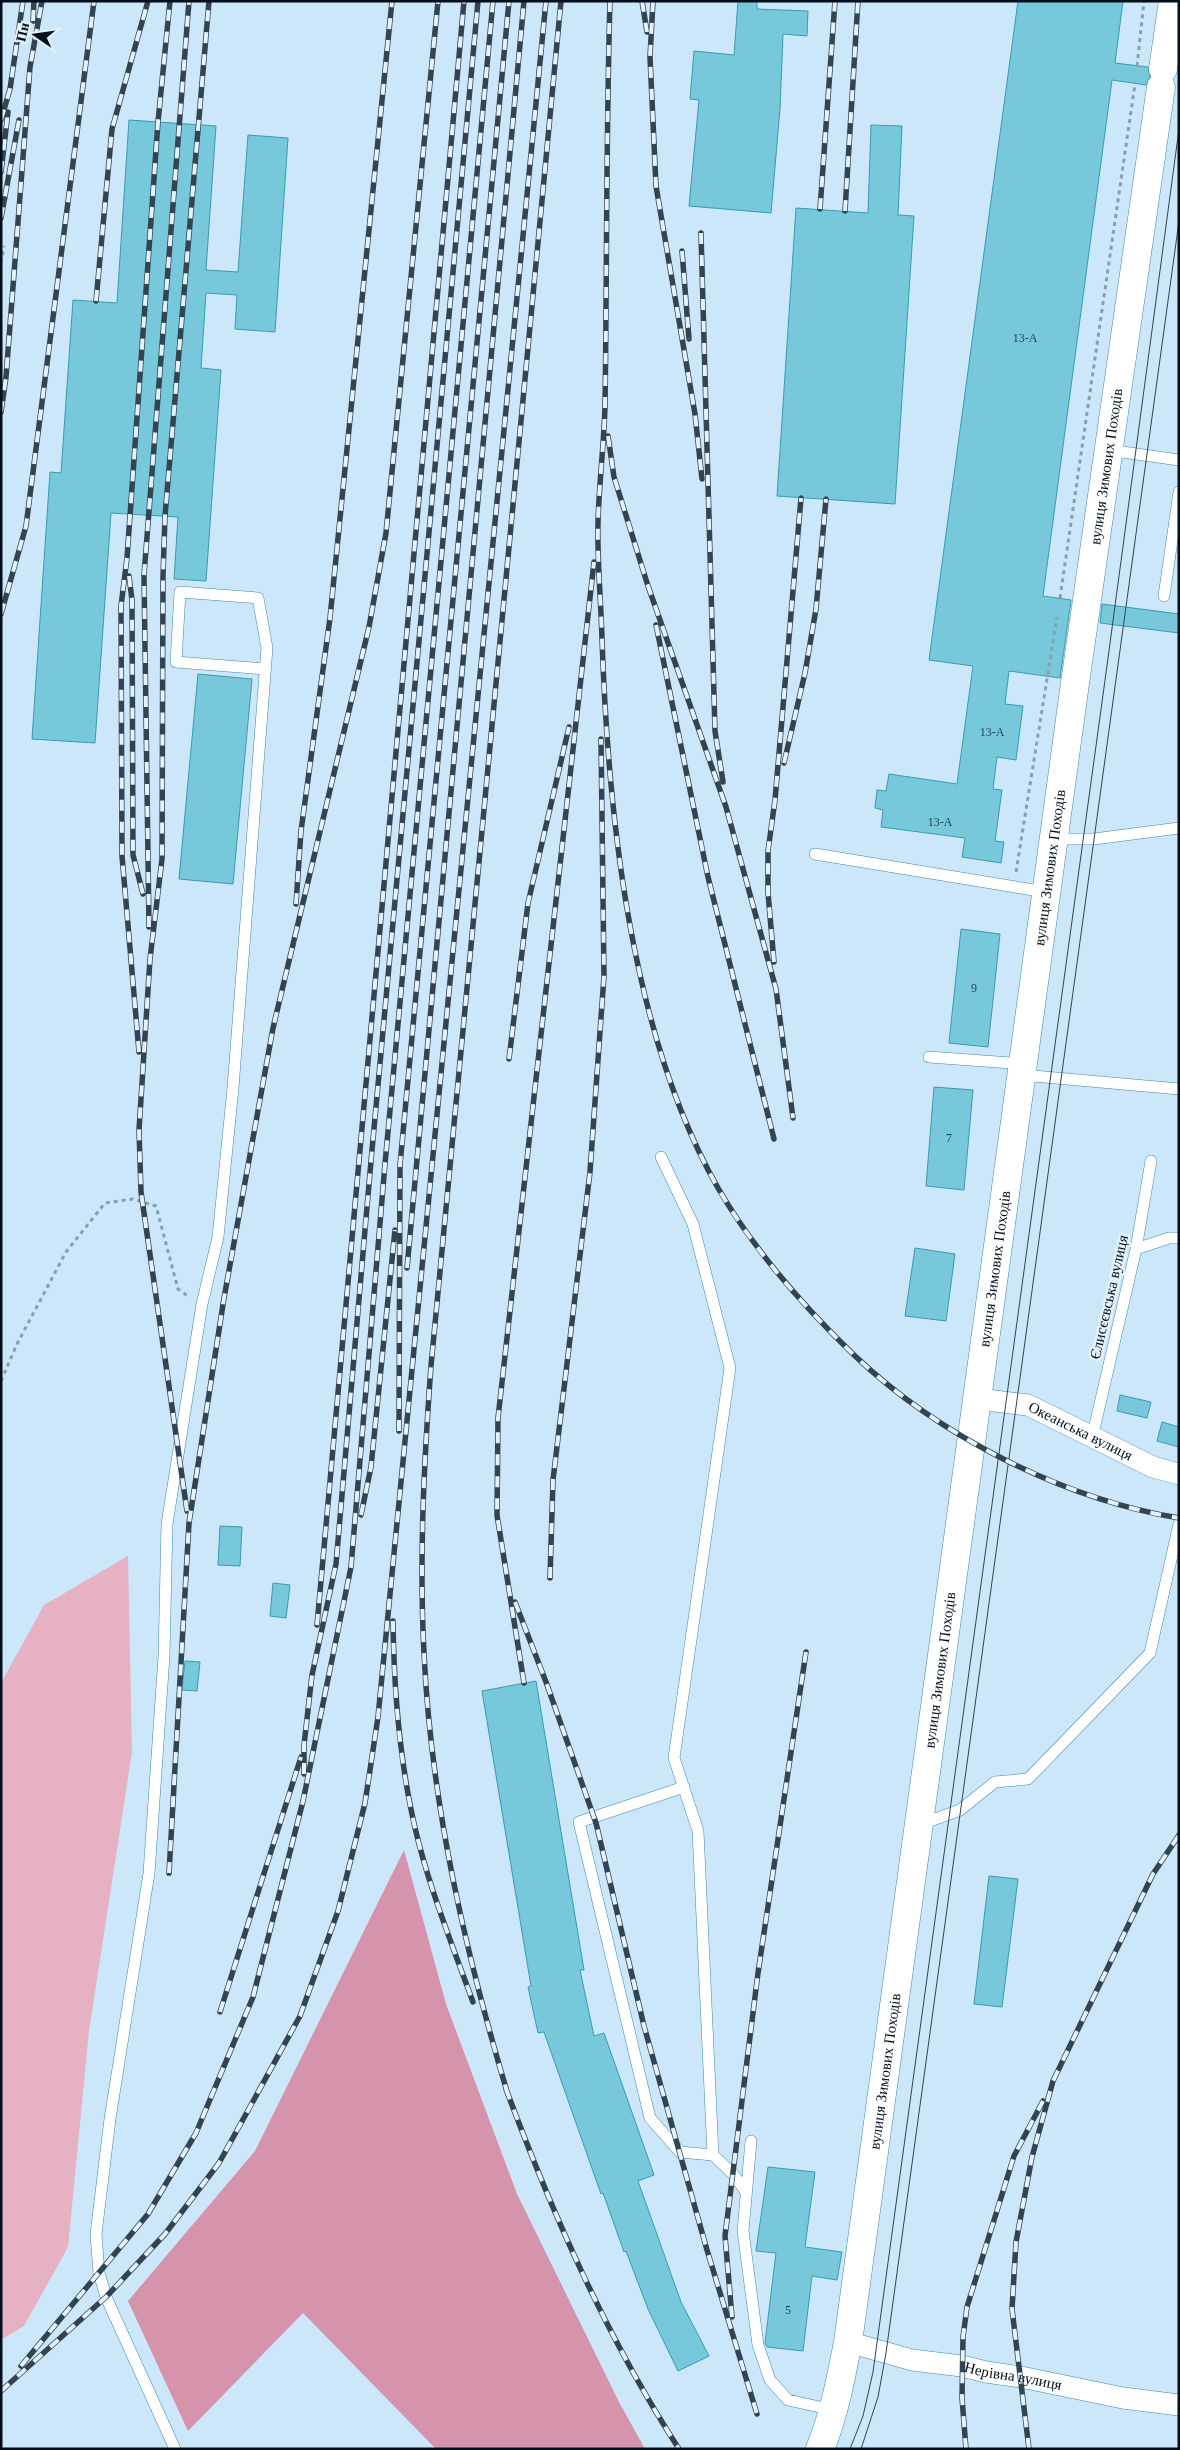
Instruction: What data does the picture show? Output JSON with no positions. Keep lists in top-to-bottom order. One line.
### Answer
{"streets":{"main road":["вулиця Зимових Походів"],"street":["Океанська вулиця","Нерівна вулиця"],"lane":["Єлисєєвська вулиця"]},"crossings":[["вулиця Зимових Походів","Океанська вулиця"],["вулиця Зимових Походів","Нерівна вулиця"],["Єлисєєвська вулиця","Океанська вулиця"]],"house_numbers":["13-А","13-А","13-А","9","7","5"],"north":"left"}
